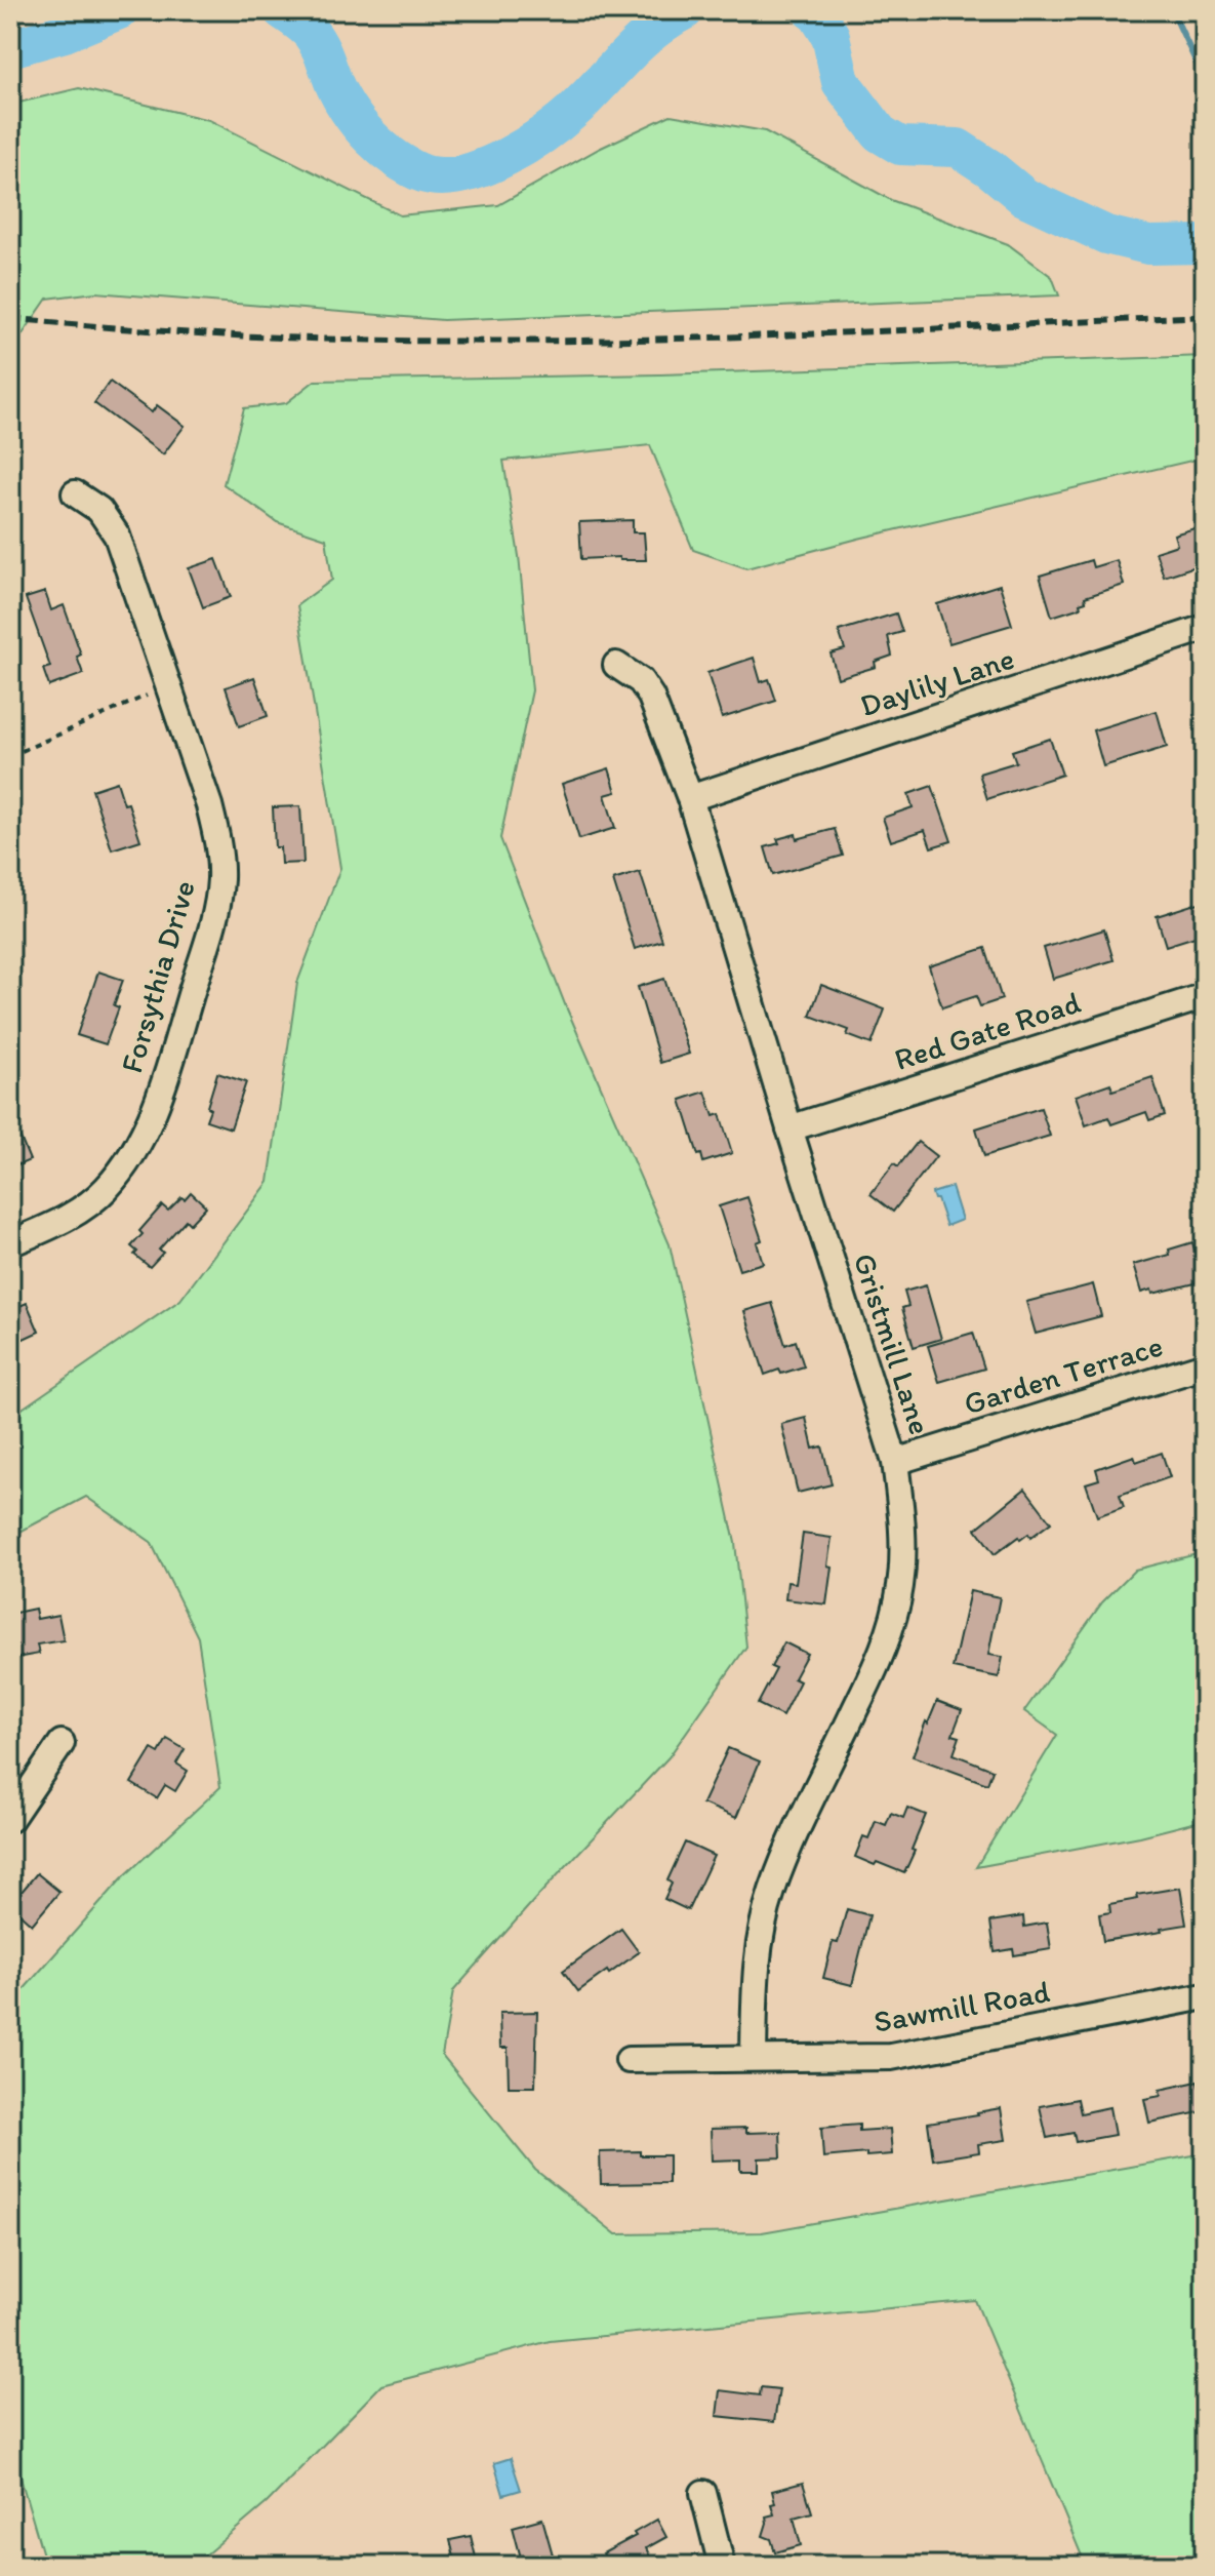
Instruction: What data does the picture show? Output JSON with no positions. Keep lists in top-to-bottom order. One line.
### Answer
{"streets":{"street":["Daylily Lane","Forsythia Drive","Red Gate Road","Gristmill Lane","Garden Terrace","Sawmill Road"]},"crossings":[["Daylily Lane","Gristmill Lane"],["Red Gate Road","Gristmill Lane"],["Gristmill Lane","Garden Terrace"],["Gristmill Lane","Sawmill Road"]]}
